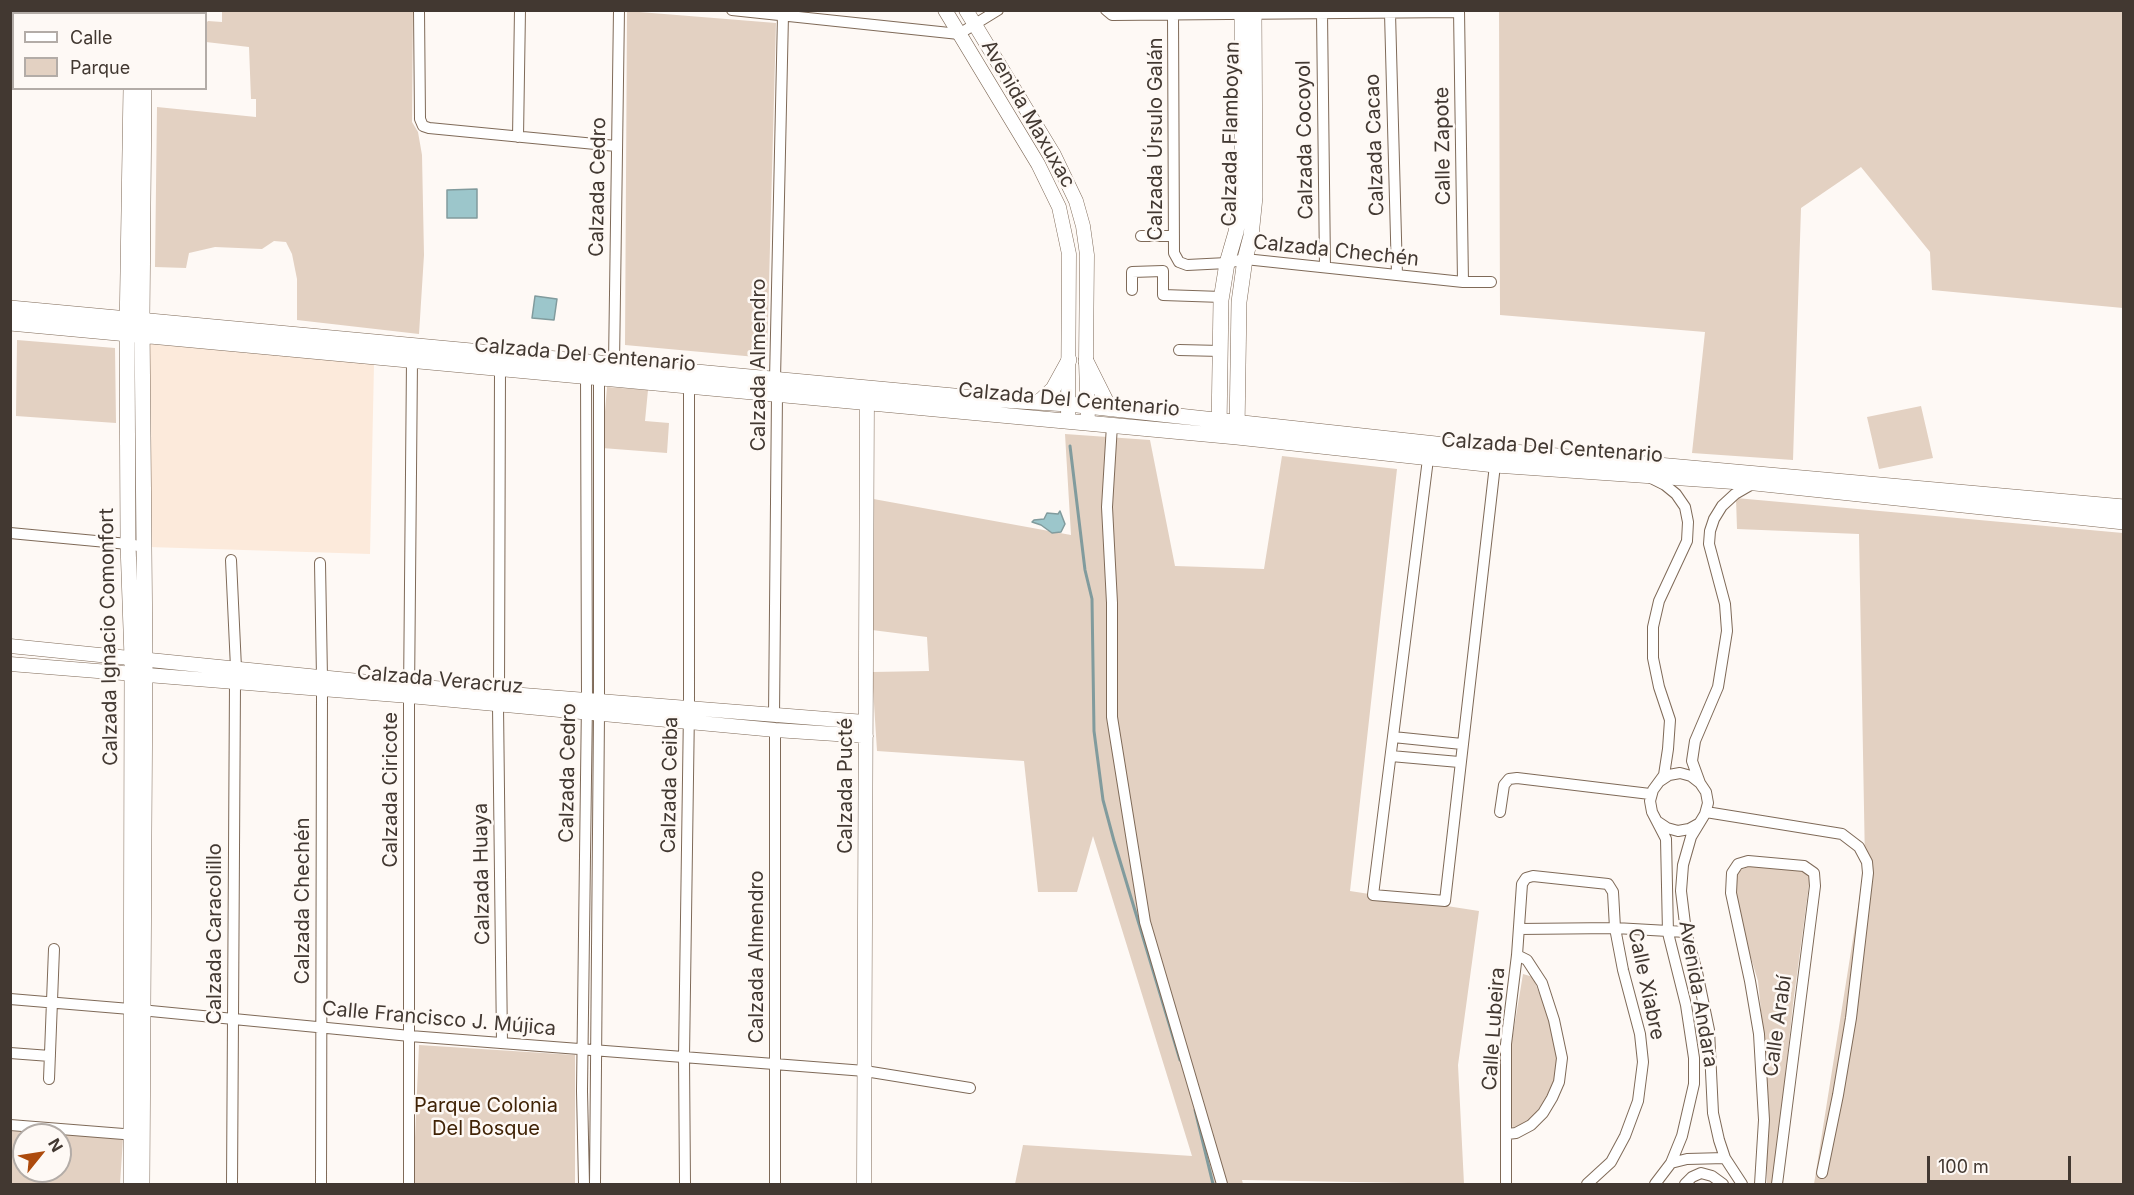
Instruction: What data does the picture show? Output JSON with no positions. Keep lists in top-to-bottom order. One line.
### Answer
{"streets":{"main road":["Calzada Flamboyan","Calzada Del Centenario","Calzada Ignacio Comonfort"],"street":["Avenida Maxuxac","Calzada Úrsulo Galán","Calzada Cocoyol","Calzada Cacao","Calle Zapote","Calzada Cedro","Calzada Chechén","Calzada Almendro","Calzada Veracruz","Calzada Ceiba","Calzada Pucté","Calzada Ciricote","Calzada Huaya","Calzada Caracolillo","Calle Xiabre","Avenida Andara","Calle Francisco J. Mújica","Calle Arabí","Calle Lubeira"]},"crossings":[["Avenida Maxuxac","Calzada Del Centenario"],["Calzada Flamboyan","Calzada Chechén"],["Calzada Flamboyan","Calzada Del Centenario"],["Calzada Úrsulo Galán","Calzada Chechén"],["Calzada Cocoyol","Calzada Chechén"],["Calzada Cacao","Calzada Chechén"],["Calle Zapote","Calzada Chechén"],["Calzada Cedro","Calzada Del Centenario"],["Calzada Cedro","Calzada Veracruz"],["Calzada Cedro","Calle Francisco J. Mújica"],["Calzada Chechén","Calzada Veracruz"],["Calzada Chechén","Calle Francisco J. Mújica"],["Calzada Del Centenario","Calzada Almendro"],["Calzada Del Centenario","Calzada Ignacio Comonfort"],["Calzada Del Centenario","Calzada Ceiba"],["Calzada Del Centenario","Calzada Pucté"],["Calzada Del Centenario","Calzada Ciricote"],["Calzada Del Centenario","Calzada Huaya"],["Calzada Almendro","Calzada Veracruz"],["Calzada Almendro","Calle Francisco J. Mújica"],["Calzada Ignacio Comonfort","Calzada Veracruz"],["Calzada Ignacio Comonfort","Calle Francisco J. Mújica"],["Calzada Veracruz","Calzada Ceiba"],["Calzada Veracruz","Calzada Pucté"],["Calzada Veracruz","Calzada Ciricote"],["Calzada Veracruz","Calzada Huaya"],["Calzada Veracruz","Calzada Caracolillo"],["Calzada Ceiba","Calle Francisco J. Mújica"],["Calzada Pucté","Calle Francisco J. Mújica"],["Calzada Ciricote","Calle Francisco J. Mújica"],["Calzada Huaya","Calle Francisco J. Mújica"],["Calzada Caracolillo","Calle Francisco J. Mújica"],["Calle Xiabre","Calle Lubeira"]],"parks":["Parque Colonia Del Bosque"],"legend":["Calle","Parque"],"scale_bar":"100 m","north":"top right"}
